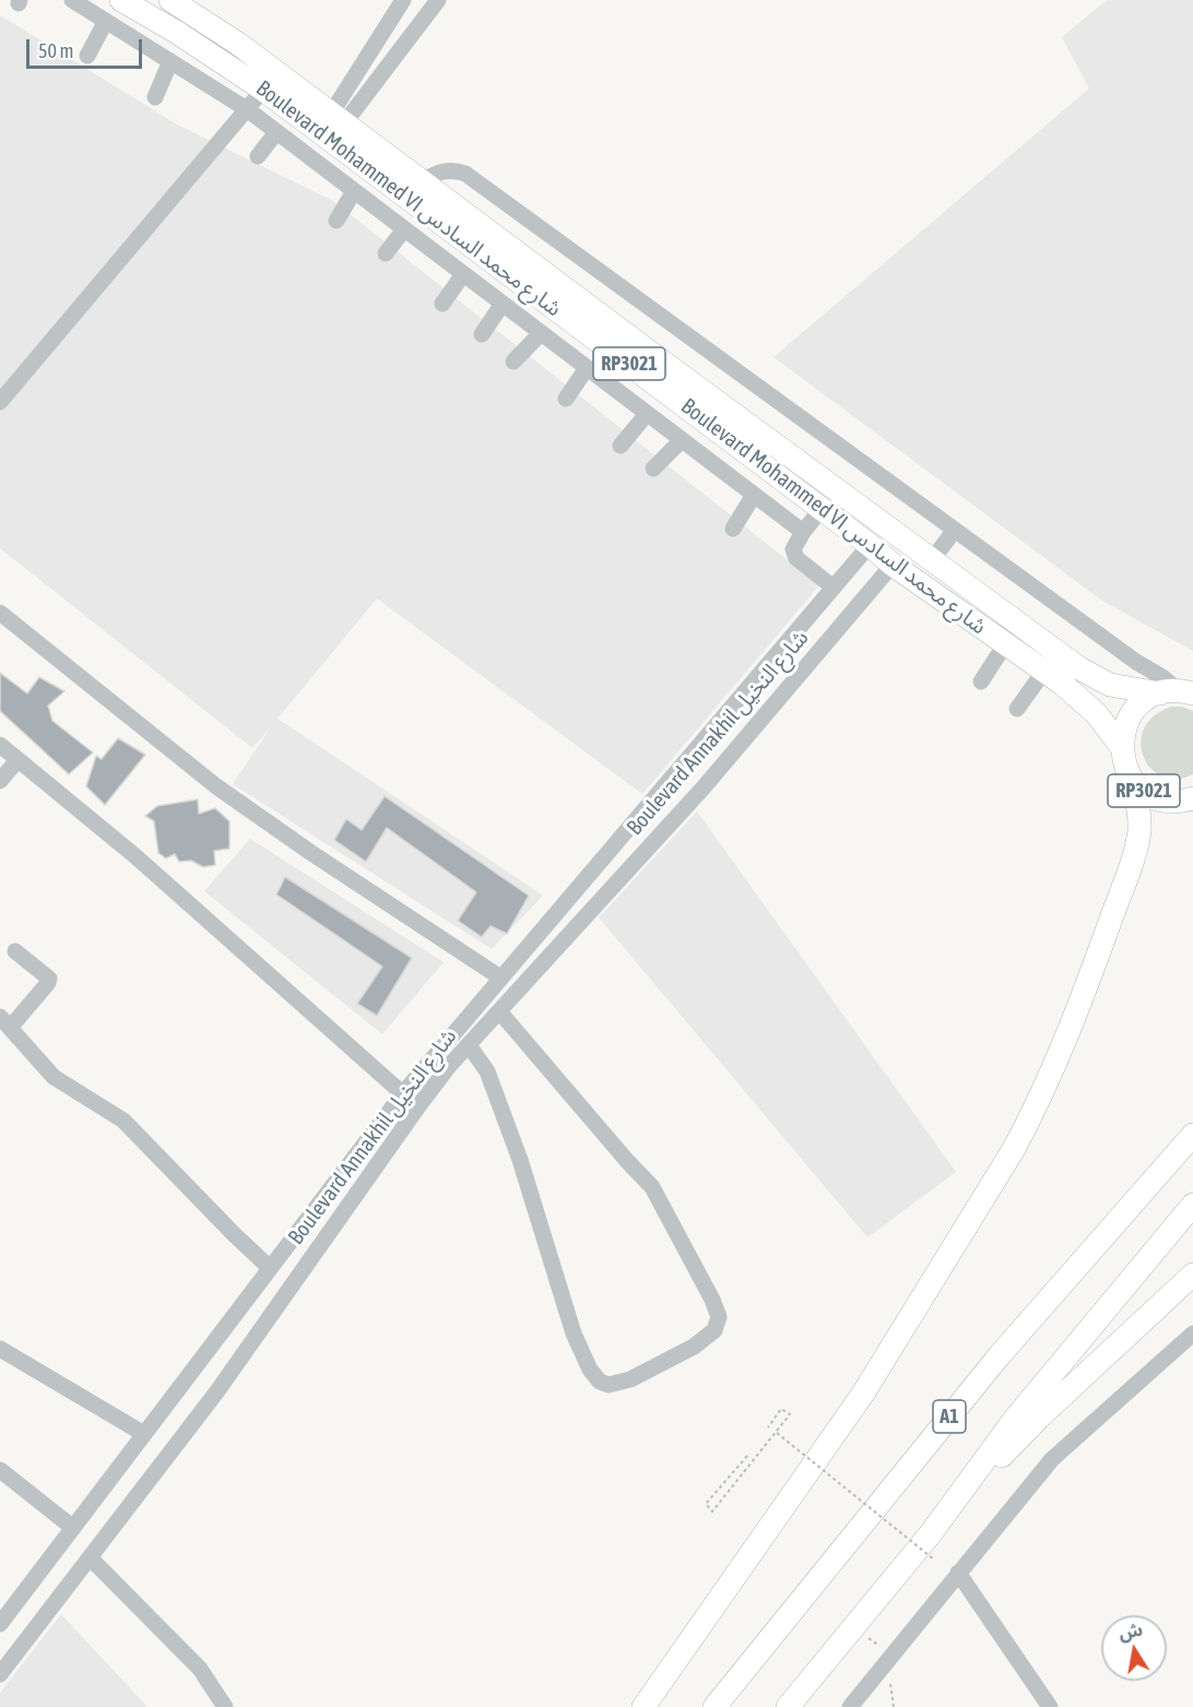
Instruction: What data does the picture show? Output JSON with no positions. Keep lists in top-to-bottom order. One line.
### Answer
{"streets":{"highway":["Boulevard Mohammed VI شارع محمد السادس","RP3021","A1"],"street":["Boulevard Annakhil شارع النخيل"]},"crossings":[["Boulevard Mohammed VI شارع محمد السادس","RP3021"],["Boulevard Mohammed VI شارع محمد السادس","Boulevard Annakhil شارع النخيل"]],"scale_bar":"50 m","north":"top"}
